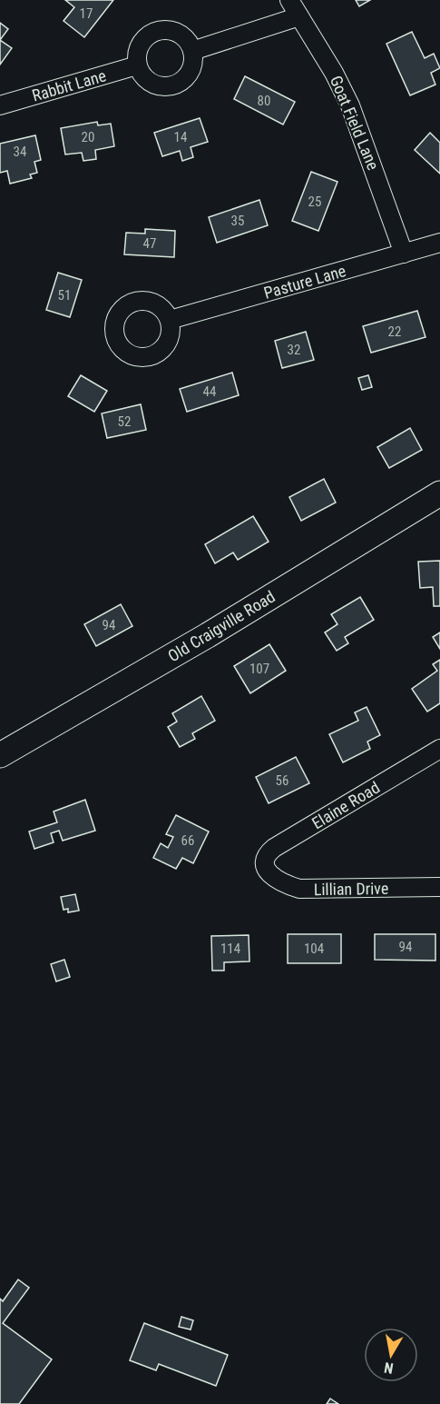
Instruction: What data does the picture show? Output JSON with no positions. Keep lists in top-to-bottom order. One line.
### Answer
{"streets":{"street":["Rabbit Lane","Goat Field Lane","Pasture Lane","Old Craigville Road","Elaine Road","Lillian Drive"]},"crossings":[["Goat Field Lane","Pasture Lane"],["Elaine Road","Lillian Drive"]],"house_numbers":["17","80","20","14","34","25","35","47","51","22","32","44","52","94","107","56","66","94","114","104"],"north":"bottom"}
